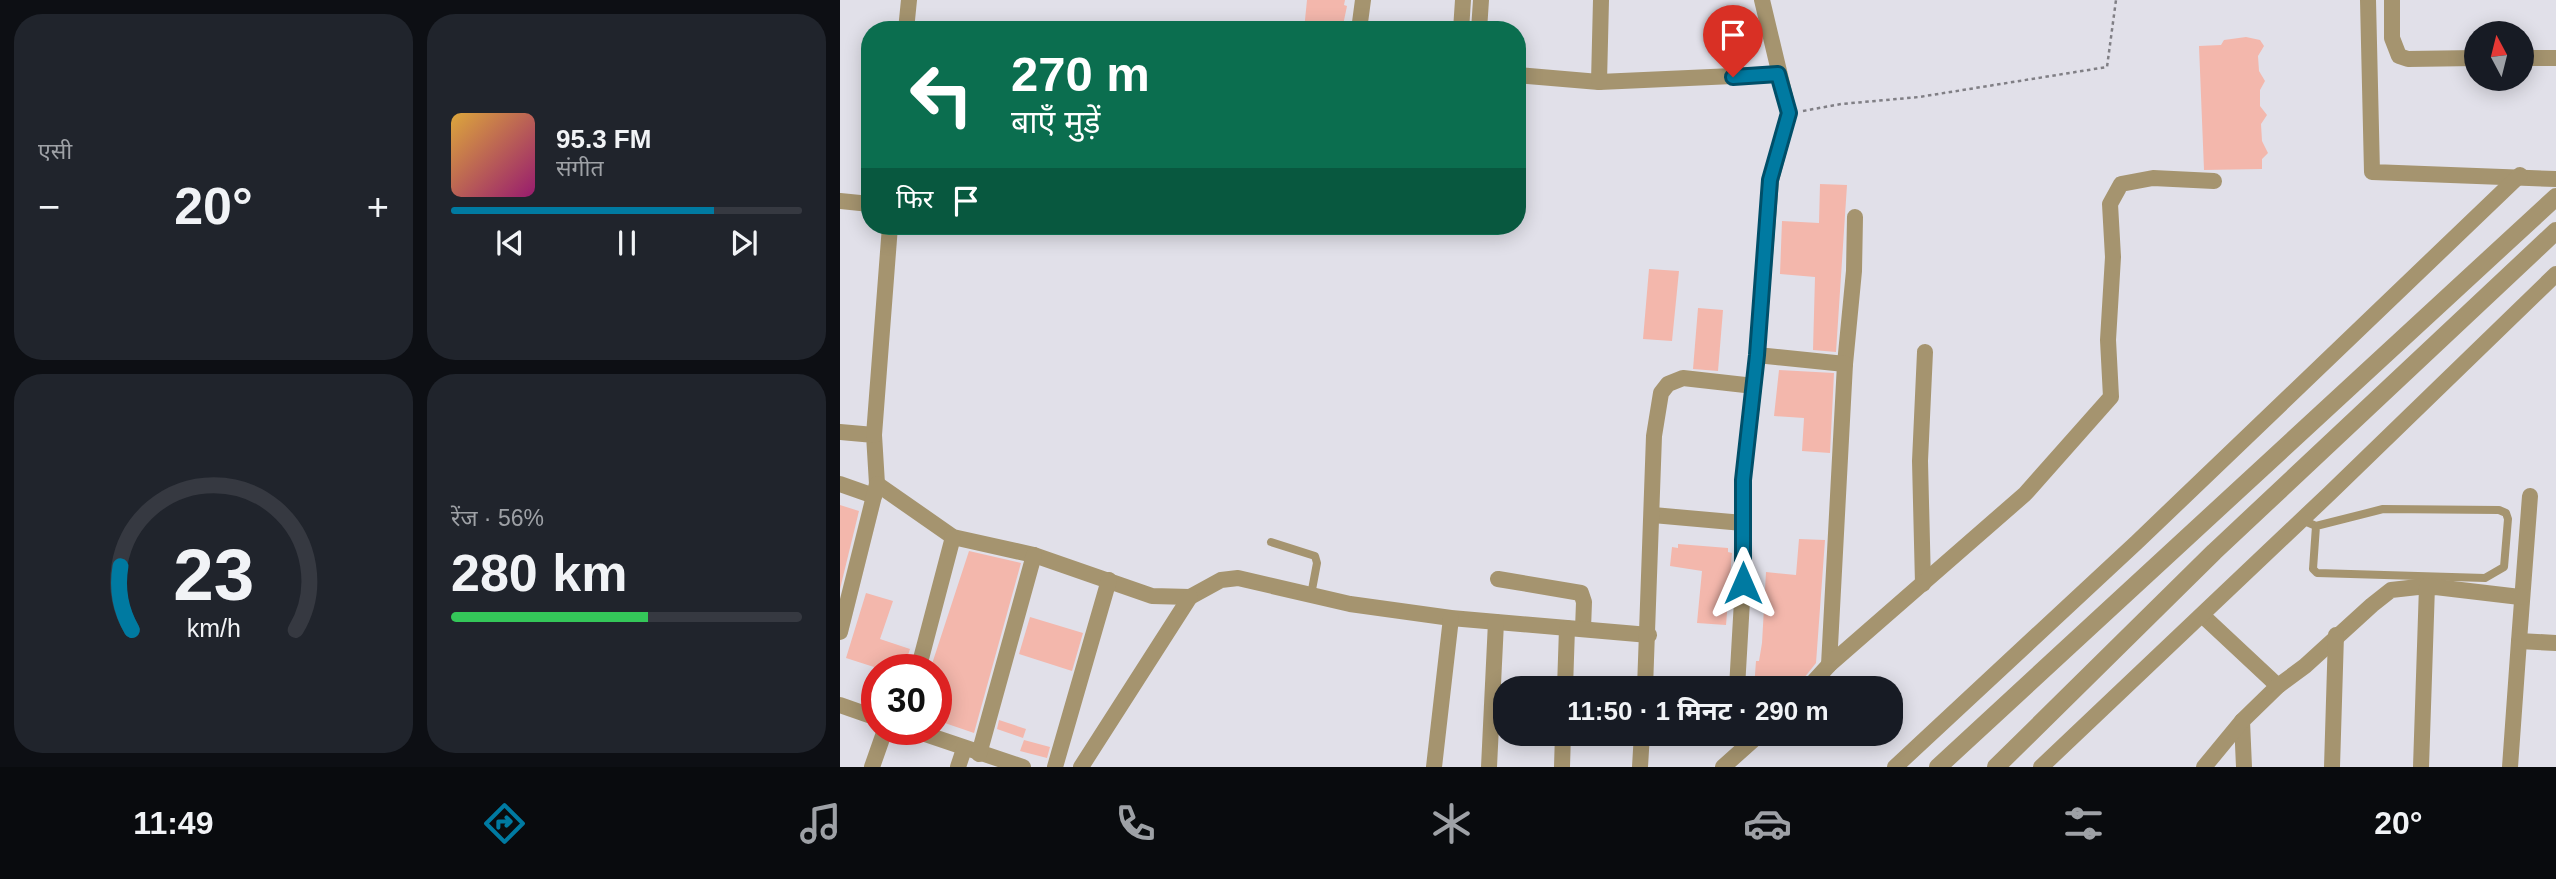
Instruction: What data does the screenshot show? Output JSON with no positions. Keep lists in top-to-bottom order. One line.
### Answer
{"north":"top","page":{"tile":["एसी",["रेंज · 56%","280 km"]],"turn":["270 m","बाएँ मुड़ें"],"song":["95.3 FM","संगीत"],"then":"फिर","heat":["−","20°","+"],"limit":"30","trip":"11:50 · 1 मिनट · 290 m","tabs":["11:49","20°"],"gauge":["23","km/h"]}}
